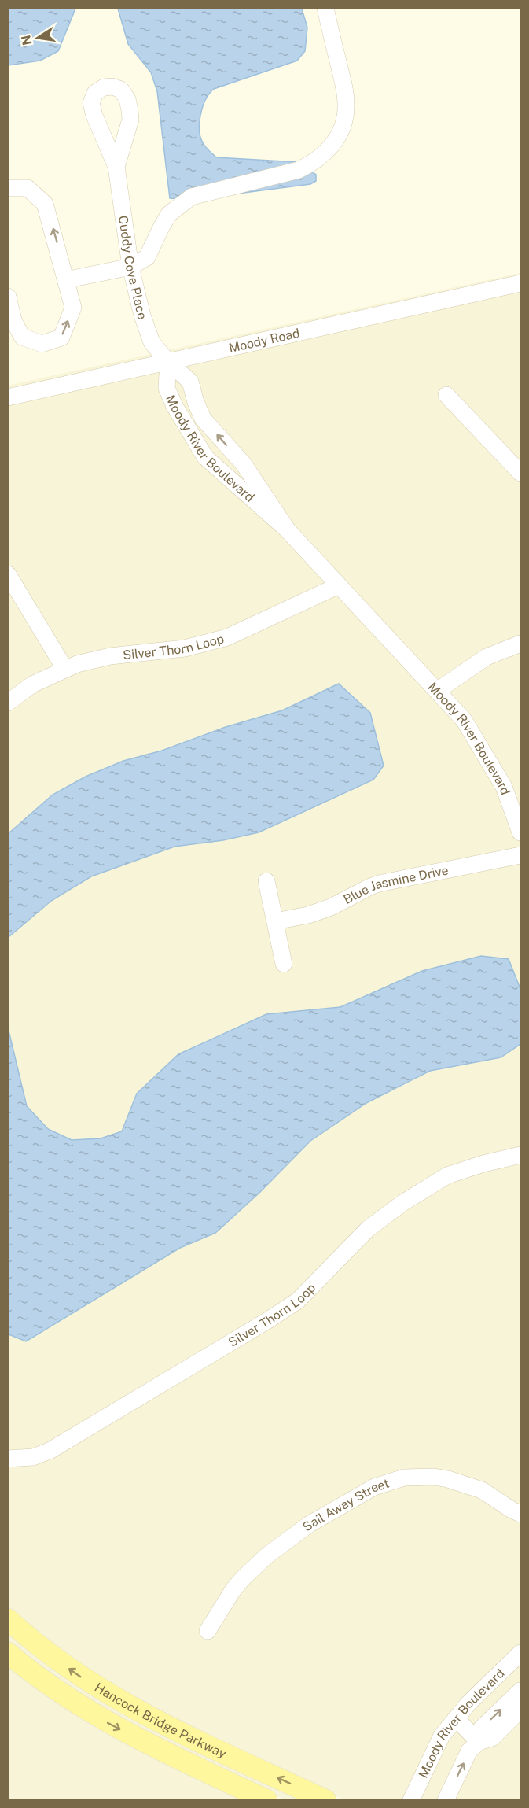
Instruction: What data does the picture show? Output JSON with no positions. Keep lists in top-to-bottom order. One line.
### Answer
{"streets":{"main road":["Hancock Bridge Parkway"],"street":["Cuddy Cove Place","Moody Road","Moody River Boulevard","Silver Thorn Loop","Blue Jasmine Drive","Sail Away Street"]},"crossings":[["Cuddy Cove Place","Moody Road"],["Cuddy Cove Place","Moody River Boulevard"],["Moody Road","Moody River Boulevard"],["Moody River Boulevard","Silver Thorn Loop"]],"north":"left"}
